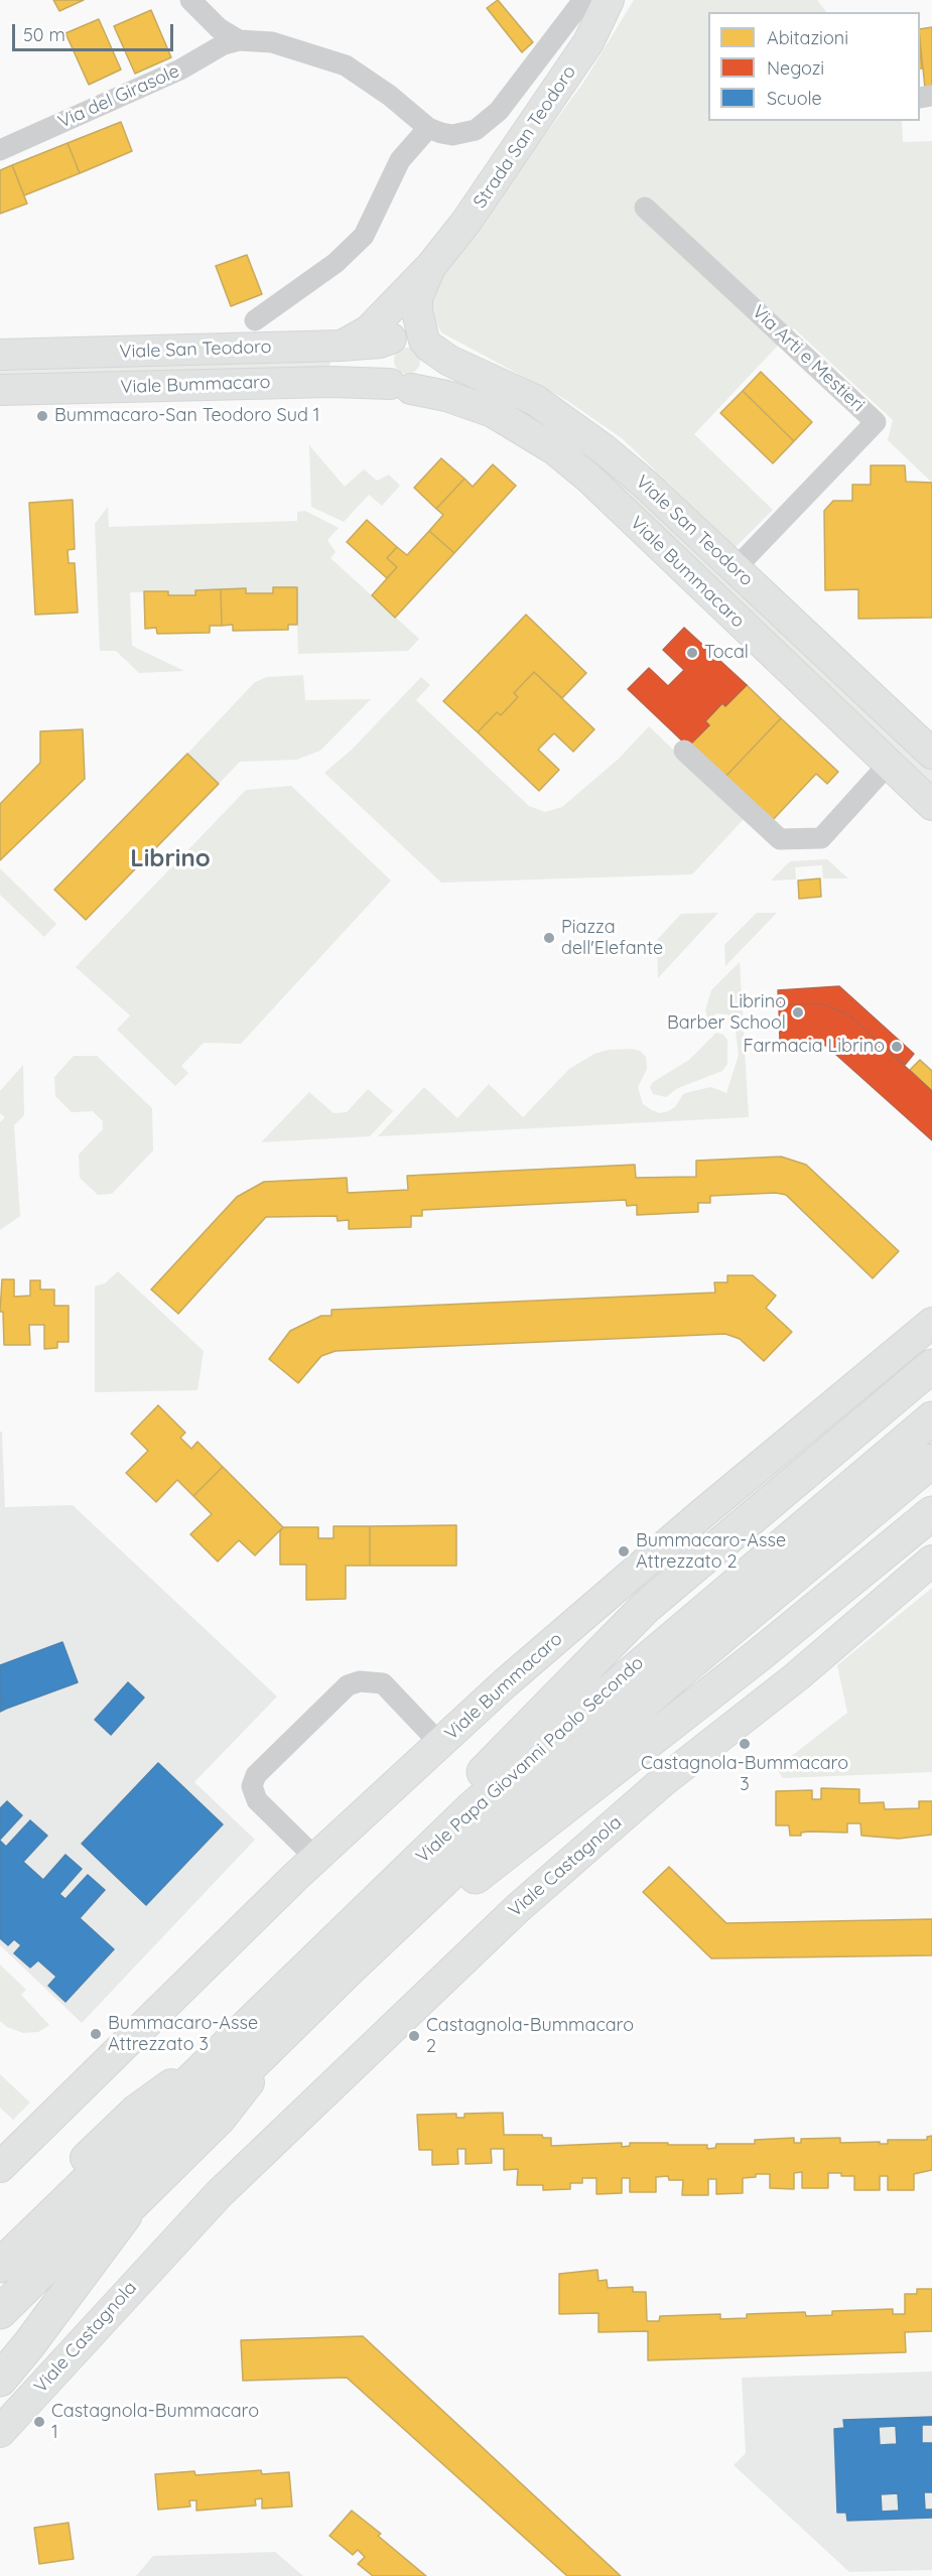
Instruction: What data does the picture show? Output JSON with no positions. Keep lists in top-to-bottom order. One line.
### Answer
{"streets":{"main road":["Strada San Teodoro","Viale San Teodoro","Viale Bummacaro","Viale Papa Giovanni Paolo Secondo","Viale Castagnola"],"street":["Via del Girasole","Via Arti e Mestieri"]},"crossings":[["Viale San Teodoro","Via Arti e Mestieri"],["Viale San Teodoro","Viale Bummacaro"]],"districts":["Librino"],"places":["Bummacaro-San Teodoro Sud 1","Tocal","Piazza dell'Elefante","Librino Barber School","Farmacia Librino","Bummacaro-Asse Attrezzato 2","Castagnola-Bummacaro 3","Bummacaro-Asse Attrezzato 3","Castagnola-Bummacaro 2","Castagnola-Bummacaro 1"],"legend":["Abitazioni","Negozi","Scuole"],"scale_bar":"50 m"}
